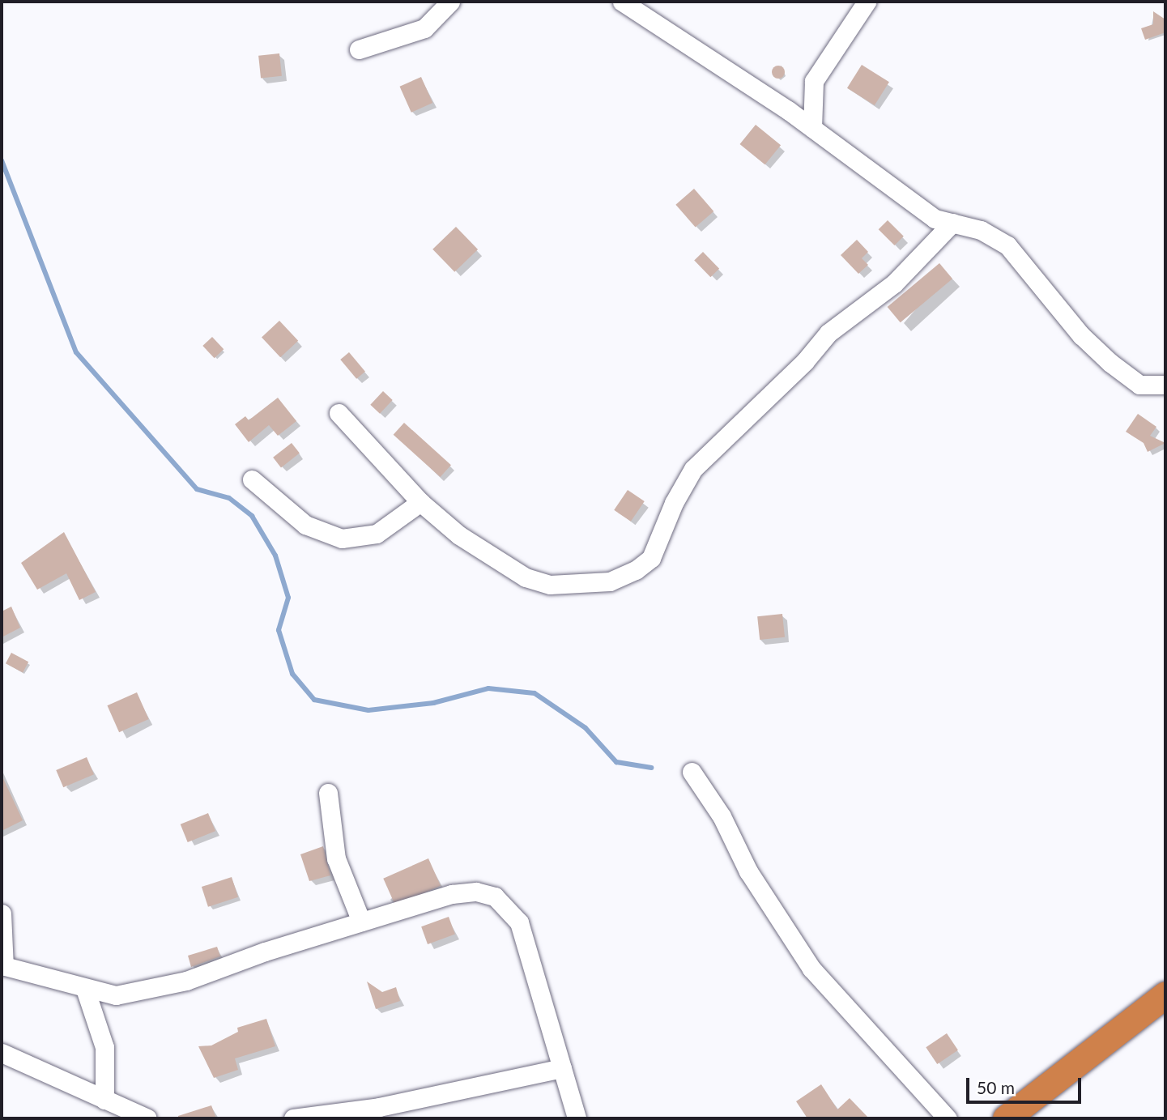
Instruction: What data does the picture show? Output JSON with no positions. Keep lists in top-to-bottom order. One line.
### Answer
{"scale_bar":"50 m"}
